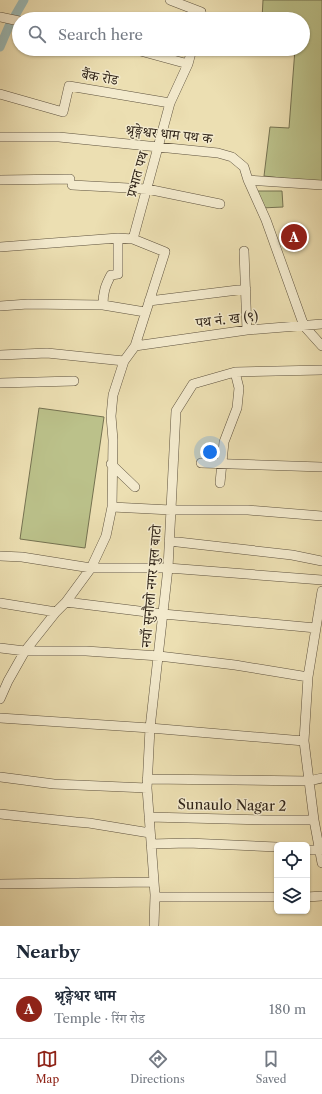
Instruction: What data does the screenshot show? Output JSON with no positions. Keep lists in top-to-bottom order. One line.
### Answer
{"streets":{"street":["बैंक रोड","श्रृङ्गेश्वर धाम पथ क","प्रभात पथ","पथ नं. ख (९)","नयाँ सुनौलो नगर मुल बाटो","Sunaulo Nagar 2"]},"crossings":[["बैंक रोड","प्रभात पथ"],["श्रृङ्गेश्वर धाम पथ क","प्रभात पथ"],["श्रृङ्गेश्वर धाम पथ क","पथ नं. ख (९)"],["नयाँ सुनौलो नगर मुल बाटो","Sunaulo Nagar 2"]],"page":{"search":"Search here","pins":"A","heading":"Nearby","list":[{"mark":"A","name":"श्रृङ्गेश्वर धाम","note":"Temple · रिंग रोड","value":"180 m"}],"nav":["Map","Directions","Saved"]}}
